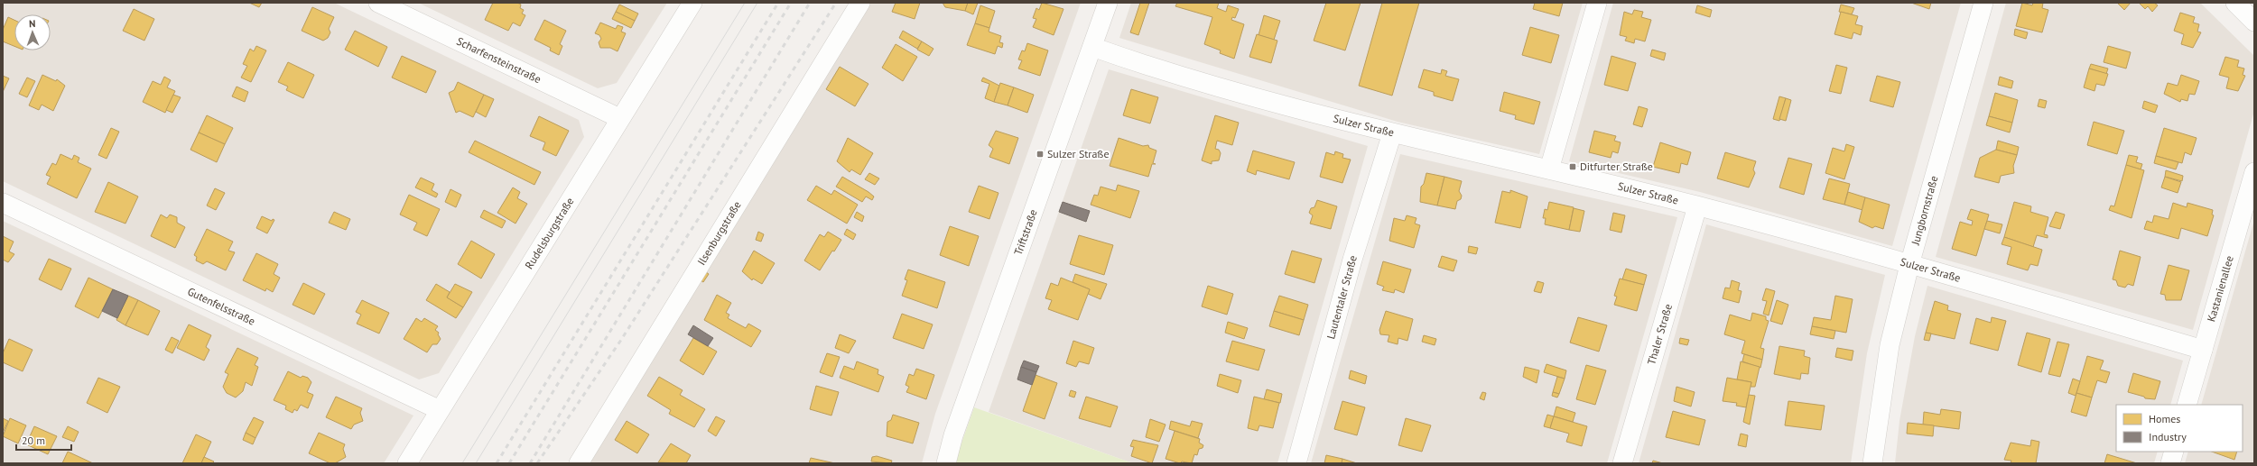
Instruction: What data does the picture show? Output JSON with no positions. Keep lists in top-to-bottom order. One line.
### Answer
{"streets":{"street":["Scharfensteinstraße","Sulzer Straße","Jungbornstraße","Rudelsburgstraße","Ilsenburgstraße","Triftstraße","Kastanienallee","Lautentaler Straße","Gutenfelsstraße","Thaler Straße"]},"crossings":[["Scharfensteinstraße","Rudelsburgstraße"],["Sulzer Straße","Jungbornstraße"],["Sulzer Straße","Triftstraße"],["Sulzer Straße","Kastanienallee"],["Sulzer Straße","Lautentaler Straße"],["Sulzer Straße","Thaler Straße"],["Rudelsburgstraße","Gutenfelsstraße"]],"places":{"transit":["Sulzer Straße","Ditfurter Straße"]},"legend":["Homes","Industry"],"scale_bar":"20 m","north":"top"}
